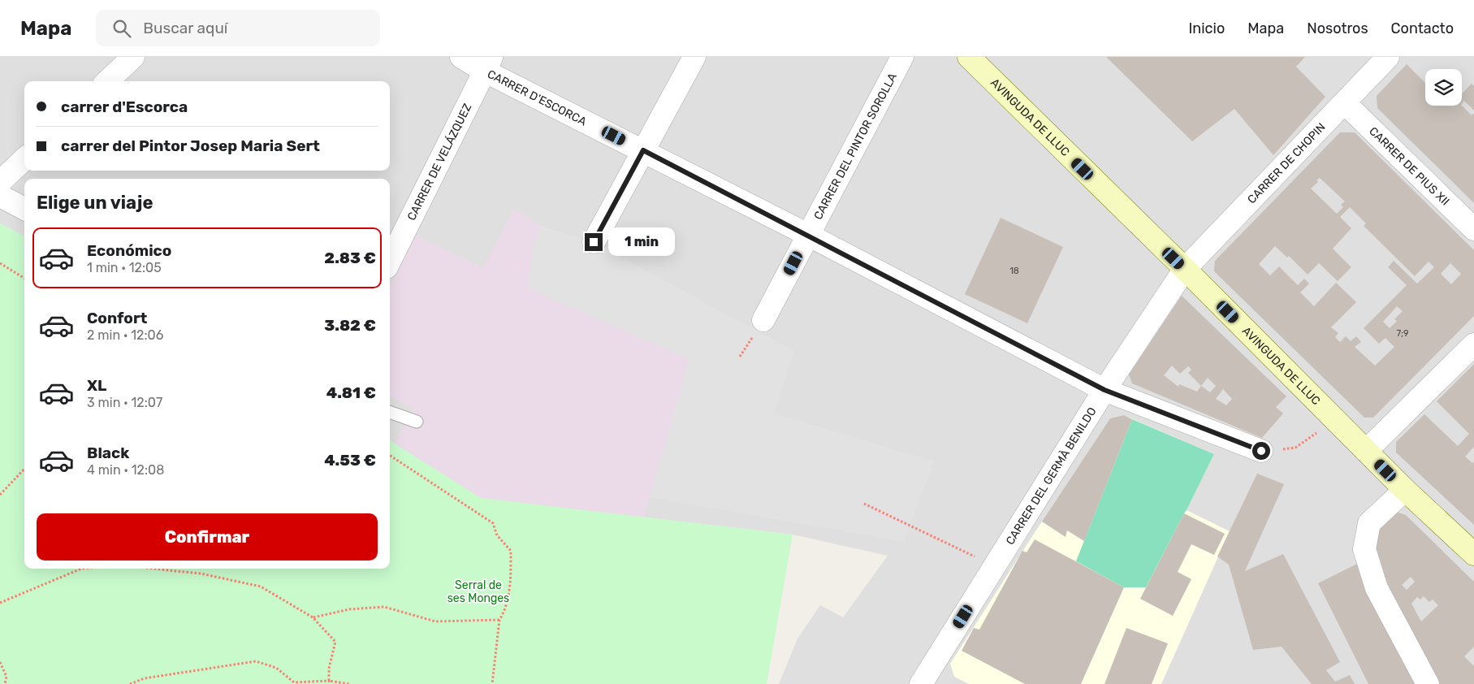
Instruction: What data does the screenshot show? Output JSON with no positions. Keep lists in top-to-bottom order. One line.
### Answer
{"streets":{"main road":["AVINGUDA DE LLUC"],"street":["CARRER D'ESCORCA","CARRER DEL PINTOR SOROLLA","CARRER DE VELÁZQUEZ","CARRER DE CHOPIN","CARRER DE PIUS XII","CARRER DEL GERMÀ BENILDO"]},"crossings":[["CARRER D'ESCORCA","CARRER DEL PINTOR SOROLLA"],["CARRER D'ESCORCA","CARRER DE VELÁZQUEZ"],["CARRER D'ESCORCA","CARRER DEL GERMÀ BENILDO"],["AVINGUDA DE LLUC","CARRER DE CHOPIN"],["AVINGUDA DE LLUC","CARRER DEL GERMÀ BENILDO"],["CARRER DE CHOPIN","CARRER DE PIUS XII"],["CARRER DE CHOPIN","CARRER DEL GERMÀ BENILDO"]],"parks":["Serral de ses Monges"],"house_numbers":["18","7;9"],"page":{"header":"Mapa","search":"Buscar aquí","nav":["Inicio","Mapa","Nosotros","Contacto"],"banner":["carrer d'Escorca","carrer del Pintor Josep Maria Sert"],"heading":"Elige un viaje","bubble":"1 min","list":[{"name":"Económico","note":"1 min · 12:05","value":"2.83 €"},{"name":"Confort","note":"2 min · 12:06","value":"3.82 €"},{"name":"XL","note":"3 min · 12:07","value":"4.81 €"},{"name":"Black","note":"4 min · 12:08","value":"4.53 €"}],"buttons":"Confirmar"}}
